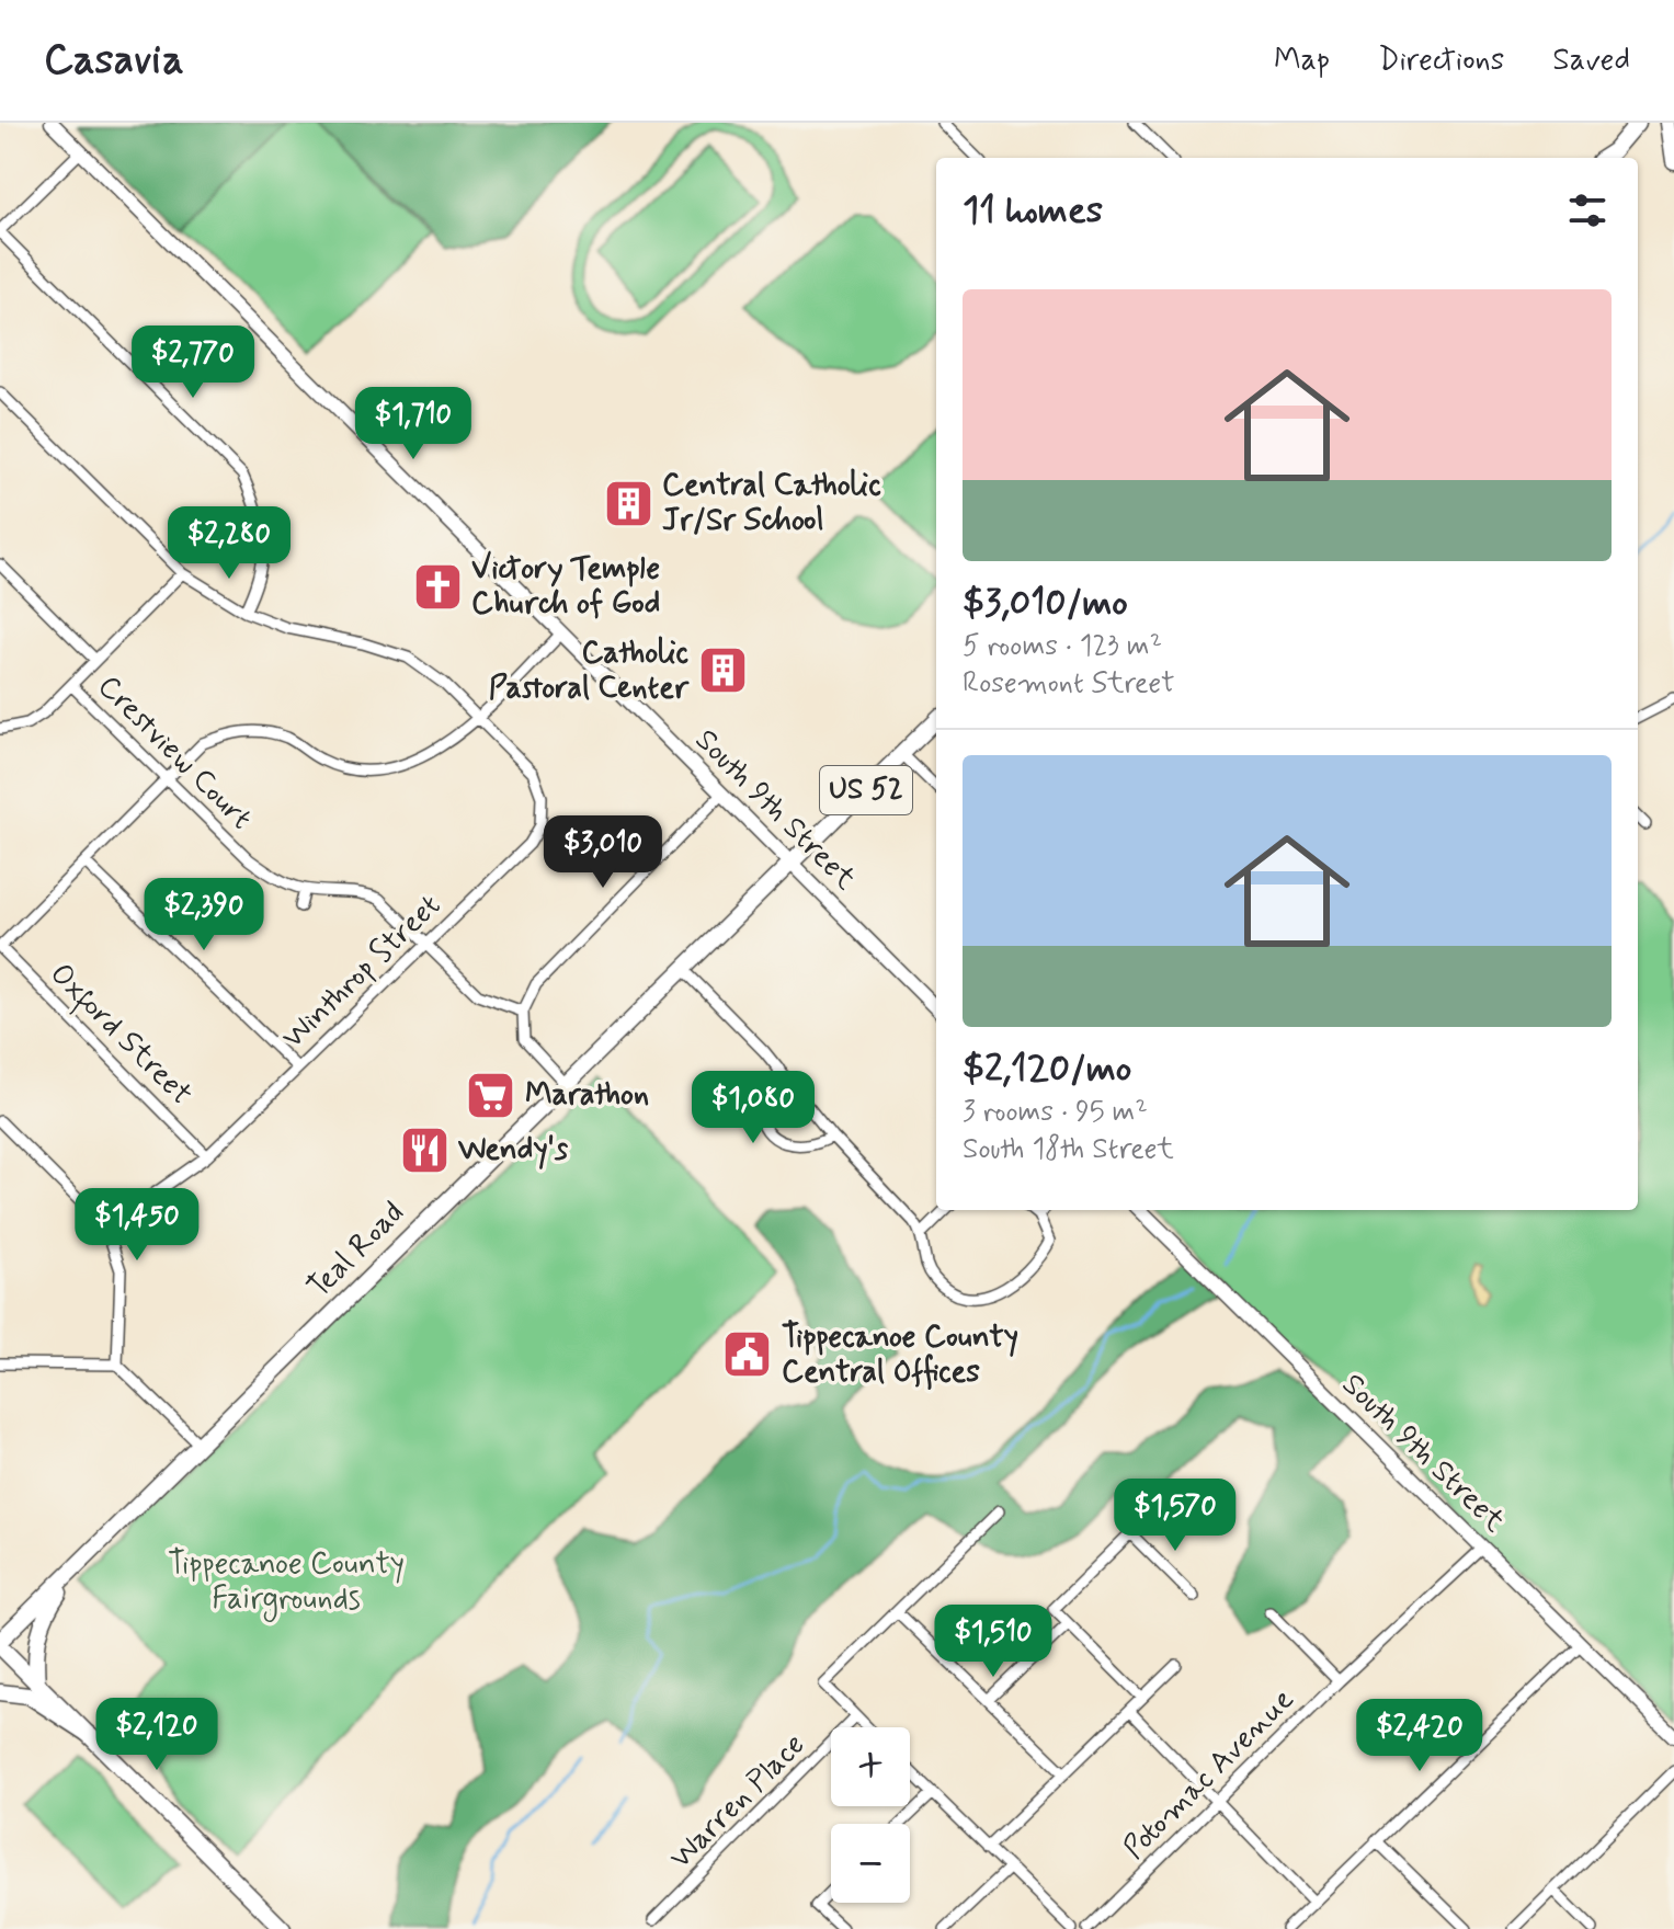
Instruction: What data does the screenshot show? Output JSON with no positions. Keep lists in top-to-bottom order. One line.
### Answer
{"streets":{"main road":["US 52","Teal Road"],"street":["Crestview Court","South 9th Street","Winthrop Street","Oxford Street","Potomac Avenue","Warren Place"]},"crossings":[["Crestview Court","Winthrop Street"],["South 9th Street","Teal Road"],["South 9th Street","Potomac Avenue"],["Winthrop Street","Oxford Street"]],"parks":["Tippecanoe County Fairgrounds"],"places":{"building":["Central Catholic Jr/Sr School","Catholic Pastoral Center"],"church":["Victory Temple Church of God"],"supermarket":["Marathon"],"restaurant":["Wendy's"],"public building":["Tippecanoe County Central Offices"]},"page":{"header":"Casavia","nav":["Map","Directions","Saved"],"heading":"11 homes","list":[{"name":"$3,010/mo","note":"5 rooms · 123 m² · Rosemont Street"},{"name":"$2,120/mo","note":"3 rooms · 95 m² · South 18th Street"}],"price":["$2,770","$1,710","$2,280","$3,010","$2,390","$1,080","$1,450","$1,570","$1,510","$2,120","$2,420"],"map_buttons":["+","−"]}}
